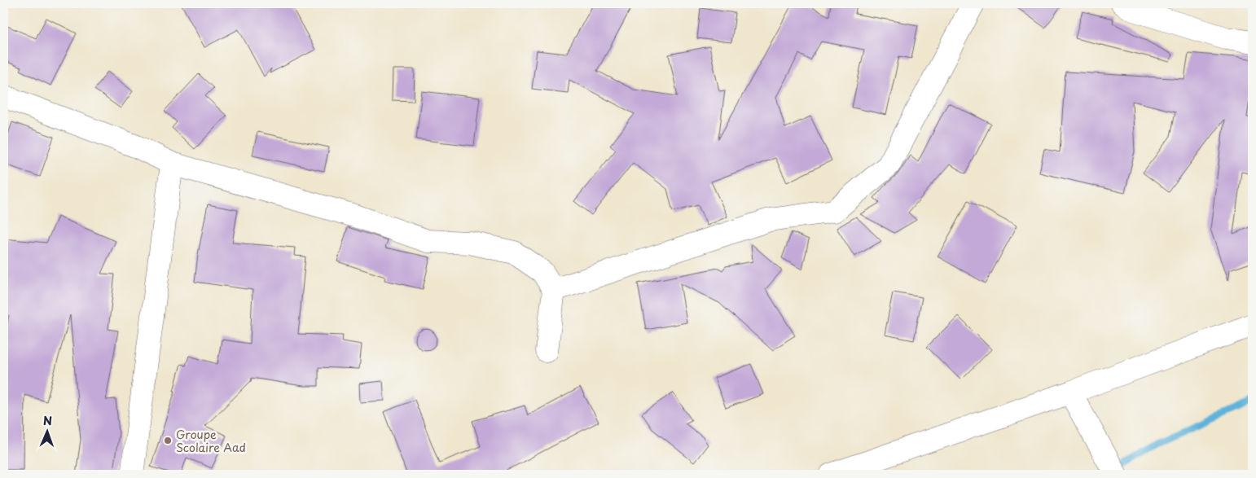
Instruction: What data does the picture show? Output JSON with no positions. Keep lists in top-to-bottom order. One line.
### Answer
{"places":["Groupe Scolaire Aad"],"north":"top"}
